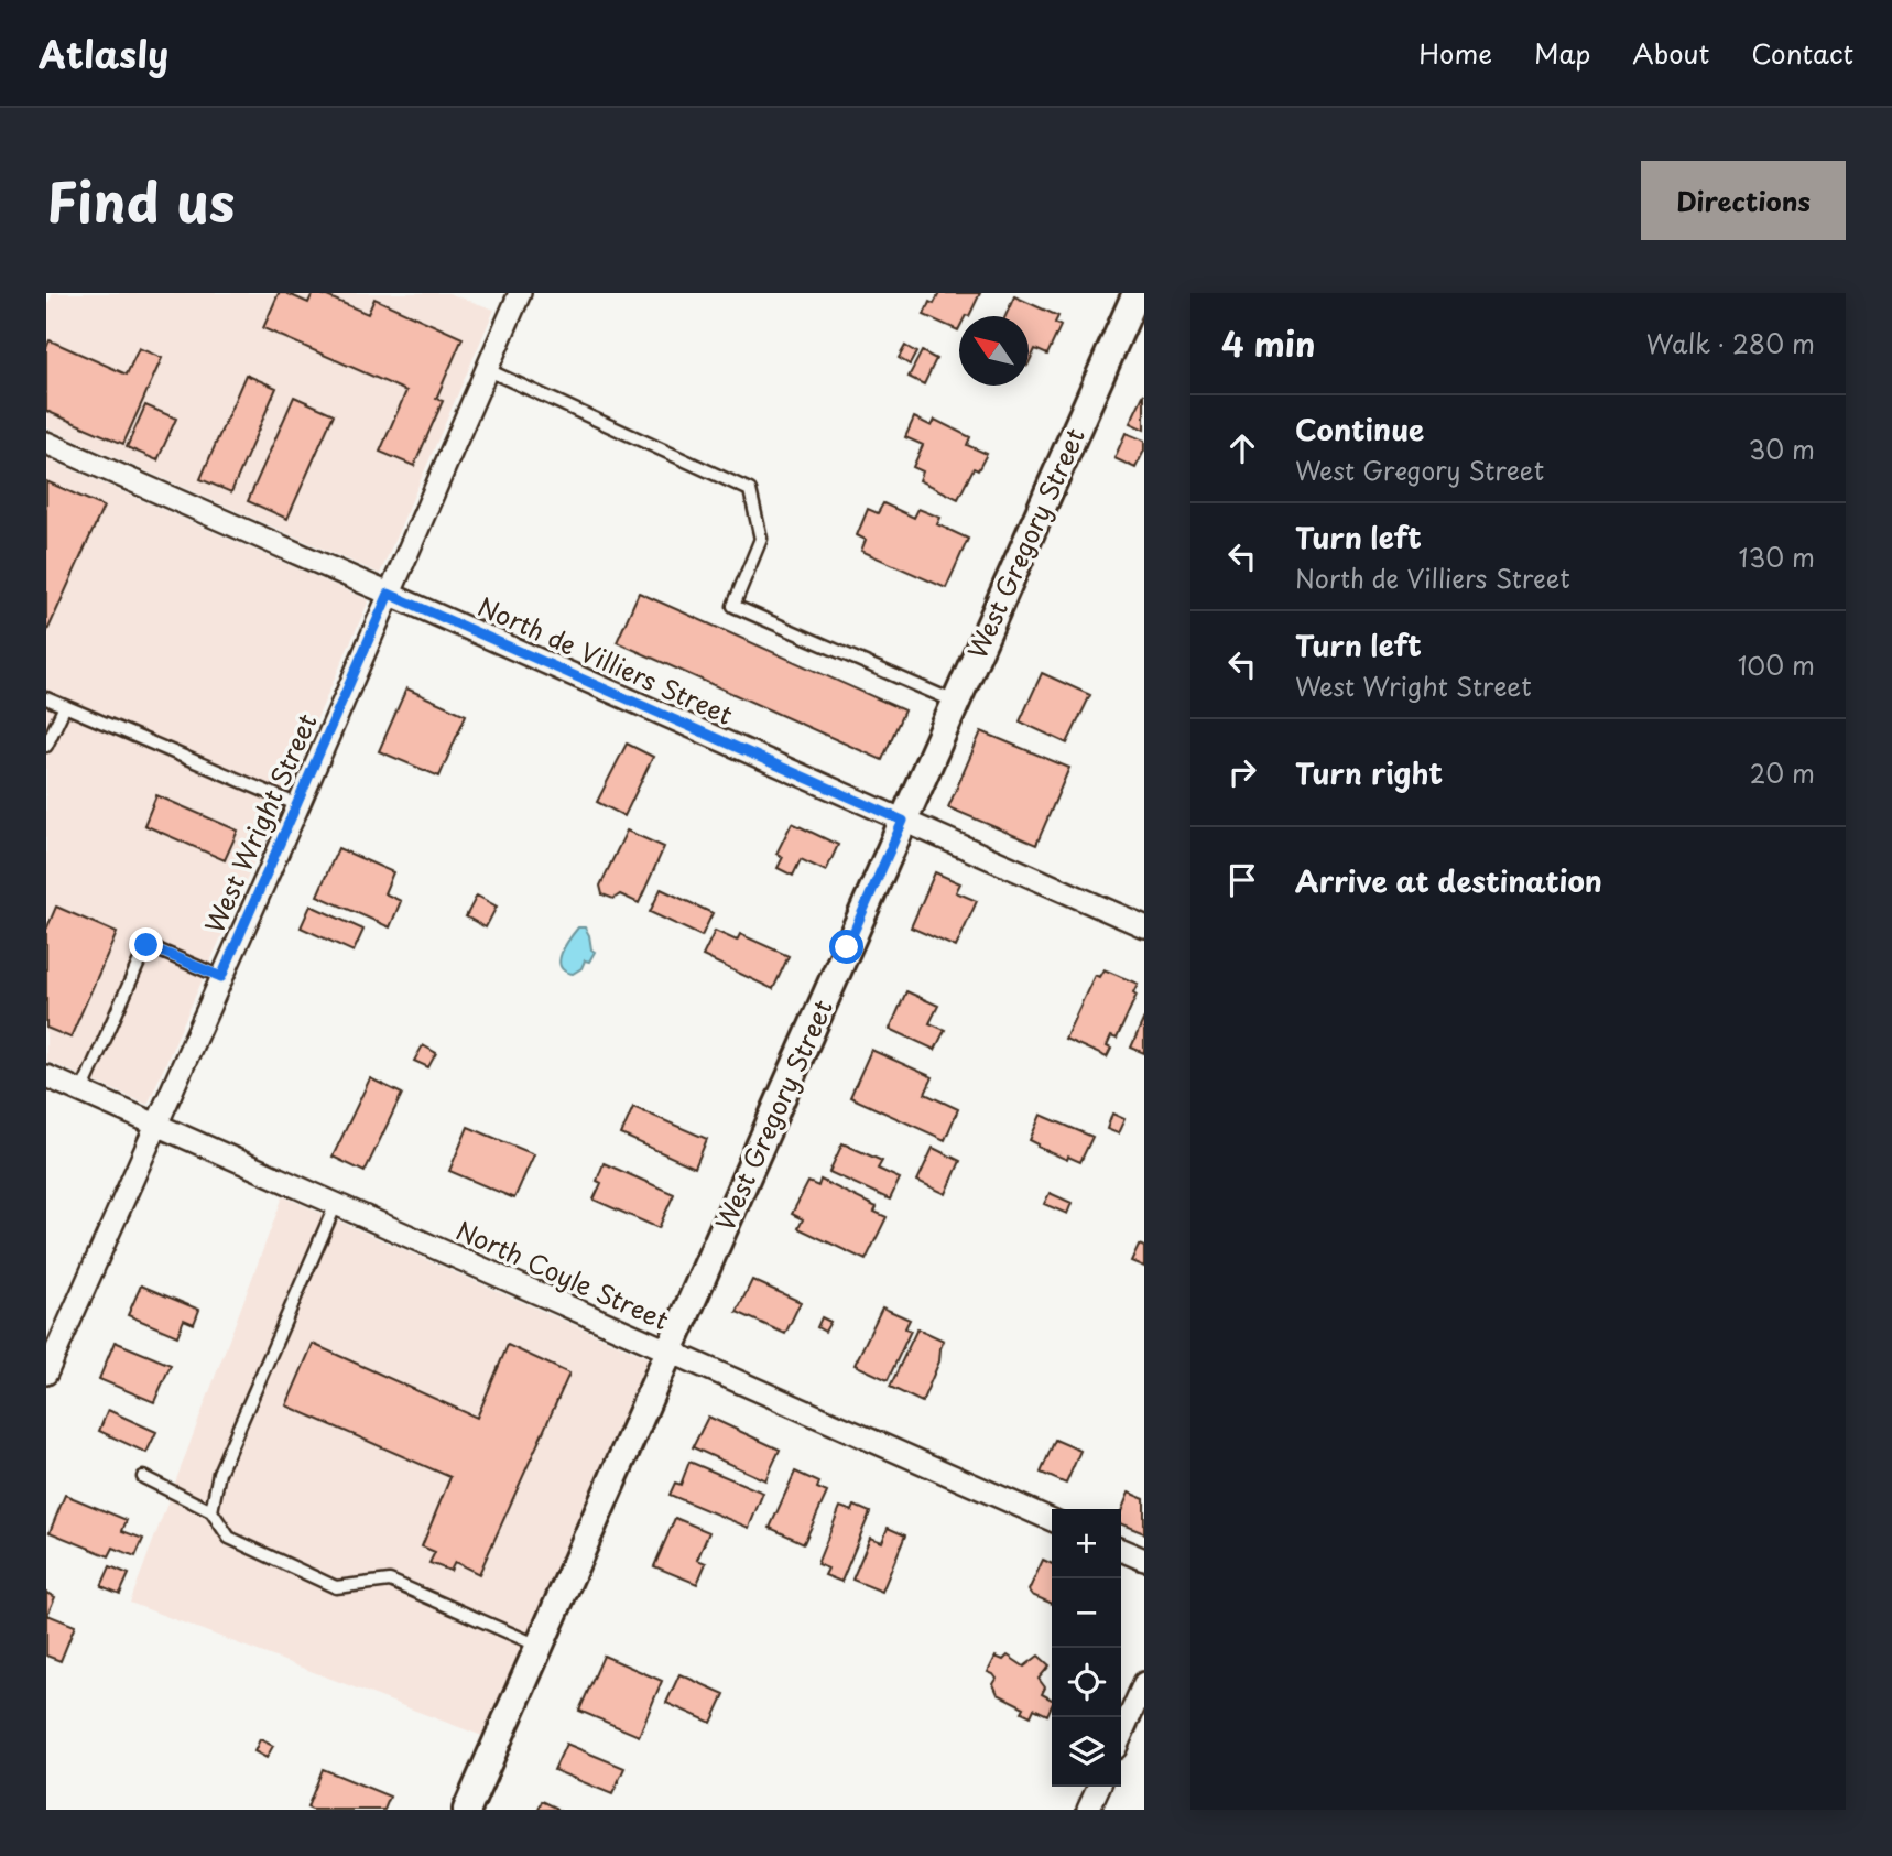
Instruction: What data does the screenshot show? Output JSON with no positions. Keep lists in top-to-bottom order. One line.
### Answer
{"streets":{"street":["West Gregory Street","North de Villiers Street","West Wright Street","North Coyle Street"]},"crossings":[["West Gregory Street","North de Villiers Street"],["West Gregory Street","North Coyle Street"],["North de Villiers Street","West Wright Street"],["West Wright Street","North Coyle Street"]],"north":"top left","page":{"header":"Atlasly","nav":["Home","Map","About","Contact"],"title":"Find us","buttons":"Directions","heading":["4 min","Walk · 280 m"],"list":[["Continue","West Gregory Street","30 m"],["Turn left","North de Villiers Street","130 m"],["Turn left","West Wright Street","100 m"],["Turn right","20 m"],"Arrive at destination"],"map_buttons":["+","−"]}}
